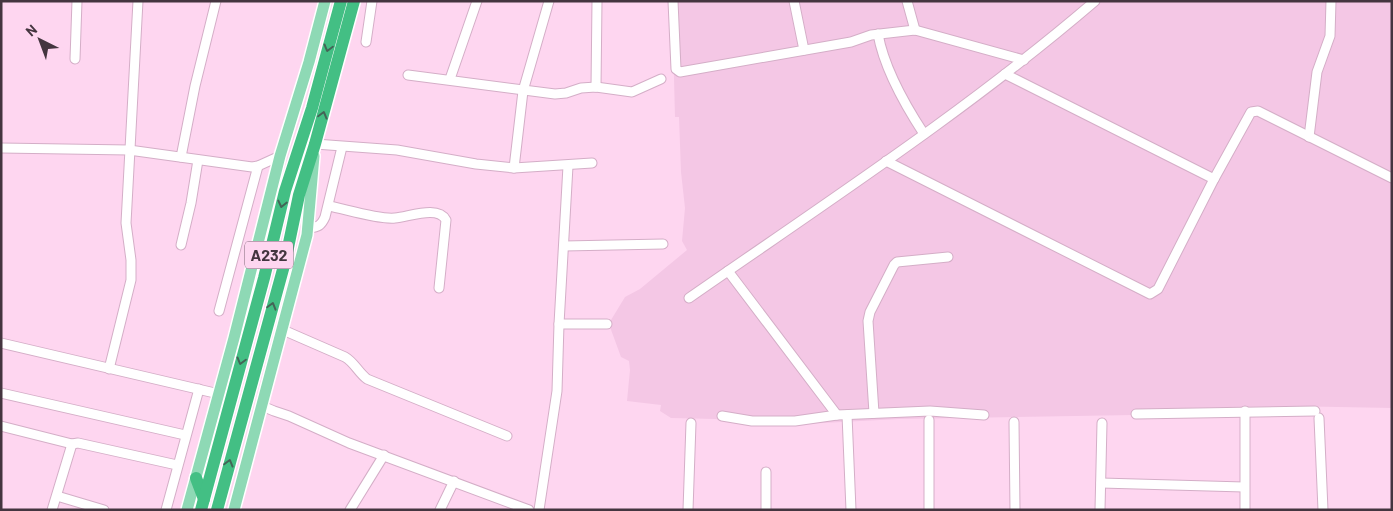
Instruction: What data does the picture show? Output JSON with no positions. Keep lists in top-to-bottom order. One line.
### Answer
{"streets":{"highway":["A232"]},"north":"top left"}
